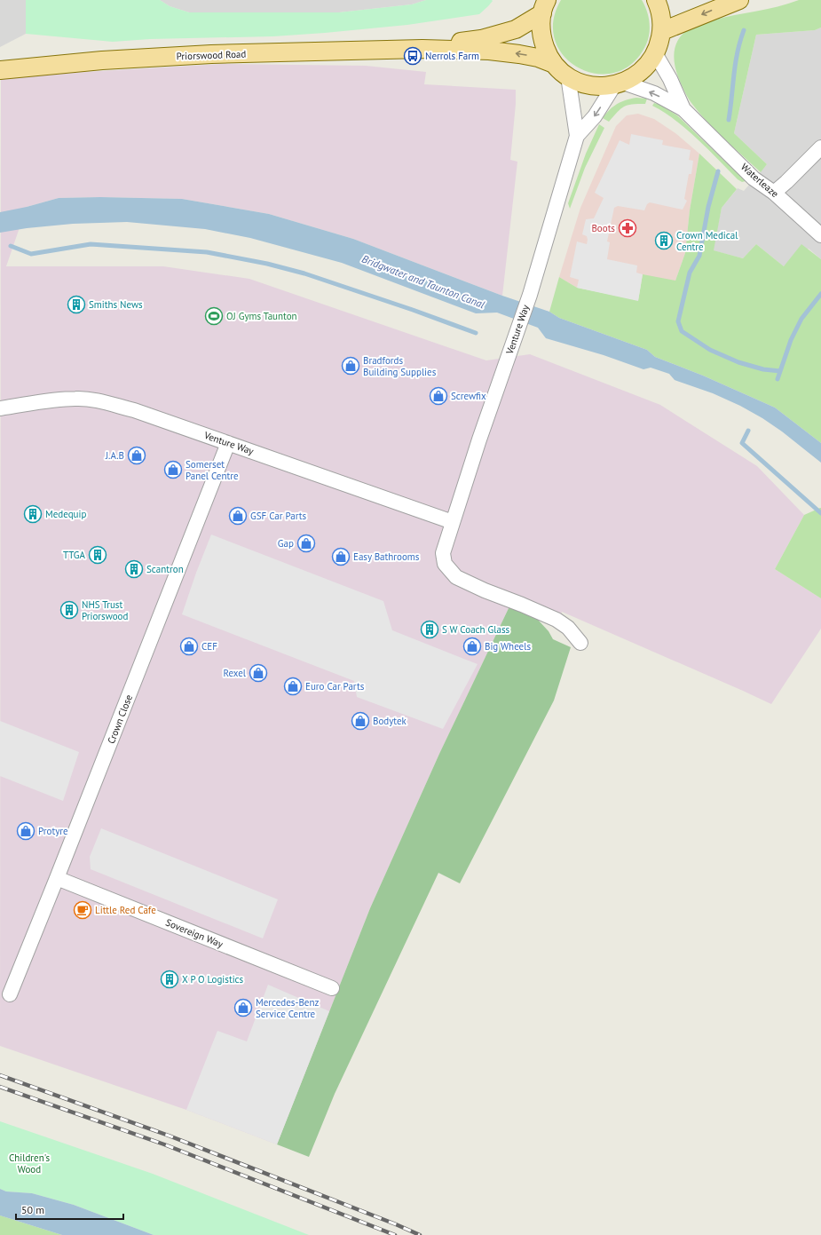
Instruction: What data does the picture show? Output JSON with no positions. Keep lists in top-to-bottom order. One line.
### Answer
{"streets":{"main road":["Priorswood Road"],"street":["Waterleaze","Venture Way","Crown Close","Sovereign Way"]},"crossings":[["Waterleaze","Venture Way"],["Venture Way","Crown Close"],["Crown Close","Sovereign Way"]],"water":["Bridgwater and Taunton Canal"],"parks":["Children's Wood"],"places":{"bus stop":["Nerrols Farm"],"pharmacy":["Boots"],"building":["Crown Medical Centre","Smiths News","Medequip","TTGA","Scantron","NHS Trust Priorswood","S W Coach Glass","X P O Logistics"],"sports":["OJ Gyms Taunton"],"shop":["Bradfords Building Supplies","Screwfix","J.A.B","Somerset Panel Centre","GSF Car Parts","Gap","Easy Bathrooms","CEF","Big Wheels","Rexel","Euro Car Parts","Bodytek","Protyre","Mercedes-Benz Service Centre"],"cafe":["Little Red Cafe"]},"scale_bar":"50 m"}
